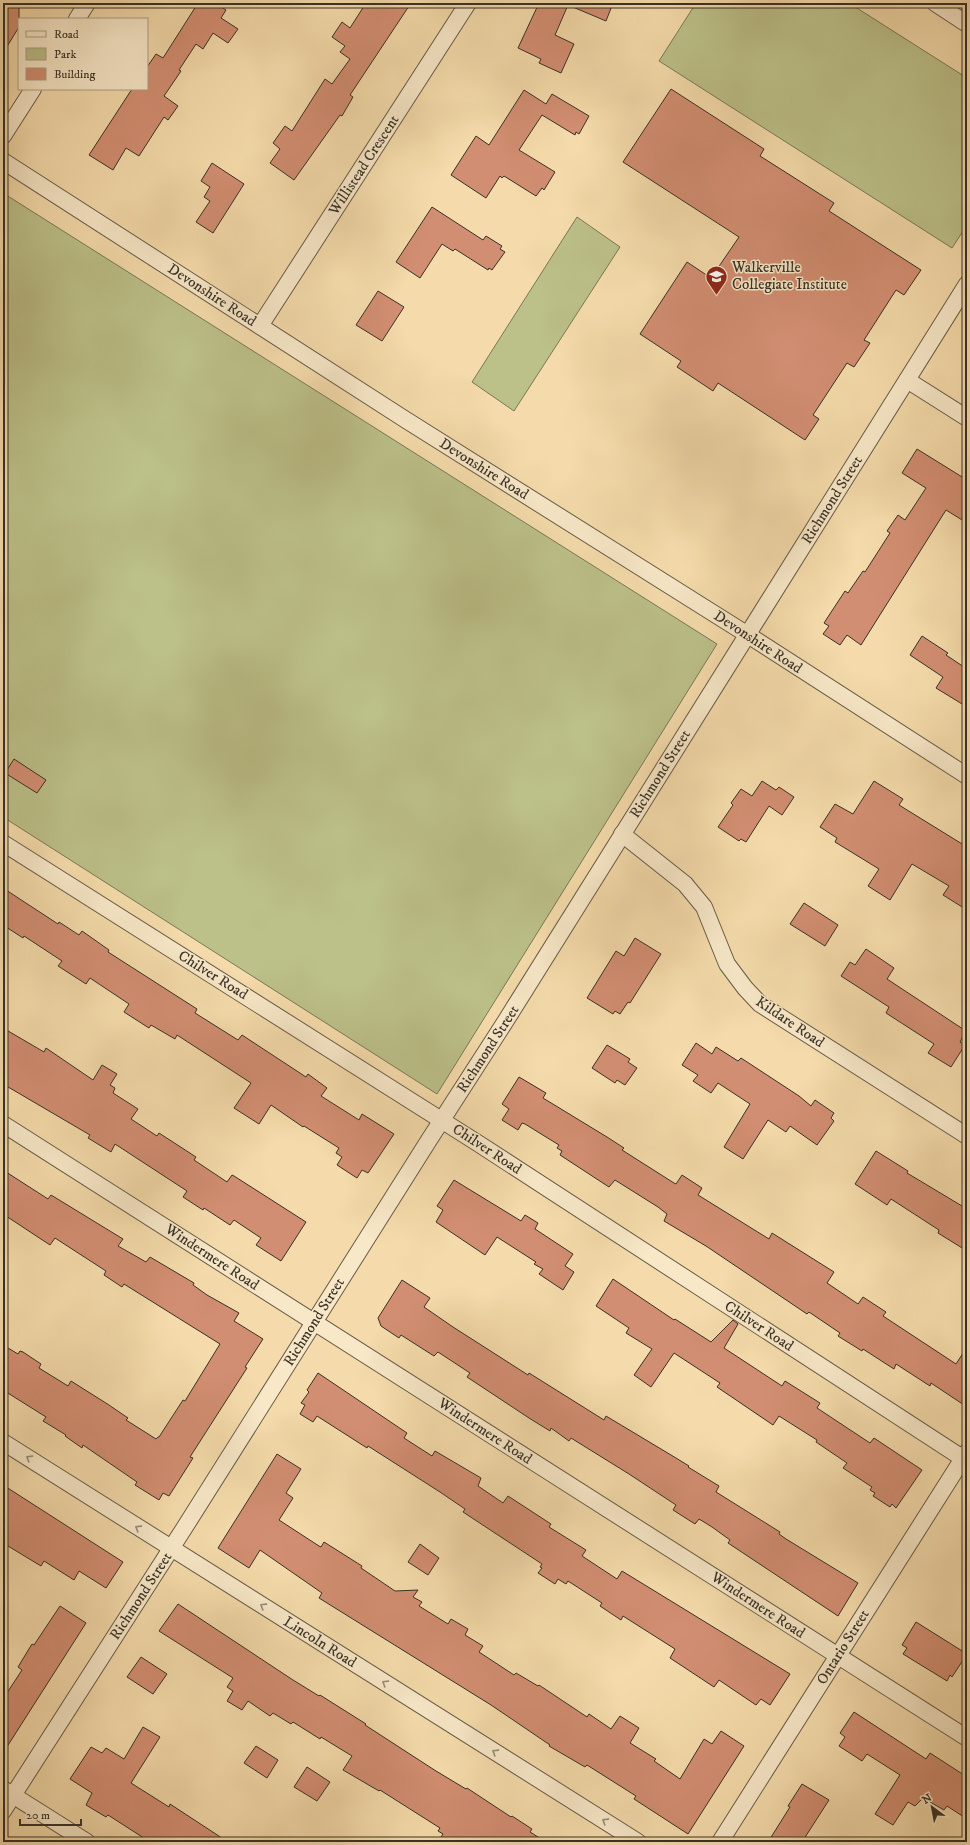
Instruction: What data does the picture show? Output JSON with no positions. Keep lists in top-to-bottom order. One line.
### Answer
{"streets":{"street":["Willistead Crescent","Devonshire Road","Richmond Street","Chilver Road","Kildare Road","Windermere Road","Lincoln Road","Ontario Street"]},"crossings":[["Willistead Crescent","Devonshire Road"],["Devonshire Road","Richmond Street"],["Richmond Street","Chilver Road"],["Richmond Street","Kildare Road"],["Richmond Street","Windermere Road"],["Richmond Street","Lincoln Road"],["Chilver Road","Ontario Street"],["Windermere Road","Ontario Street"]],"one_way":["Lincoln Road"],"places":{"school or university":["Walkerville Collegiate Institute"]},"legend":["Road","Park","Building"],"scale_bar":"20 m","north":"top left"}
